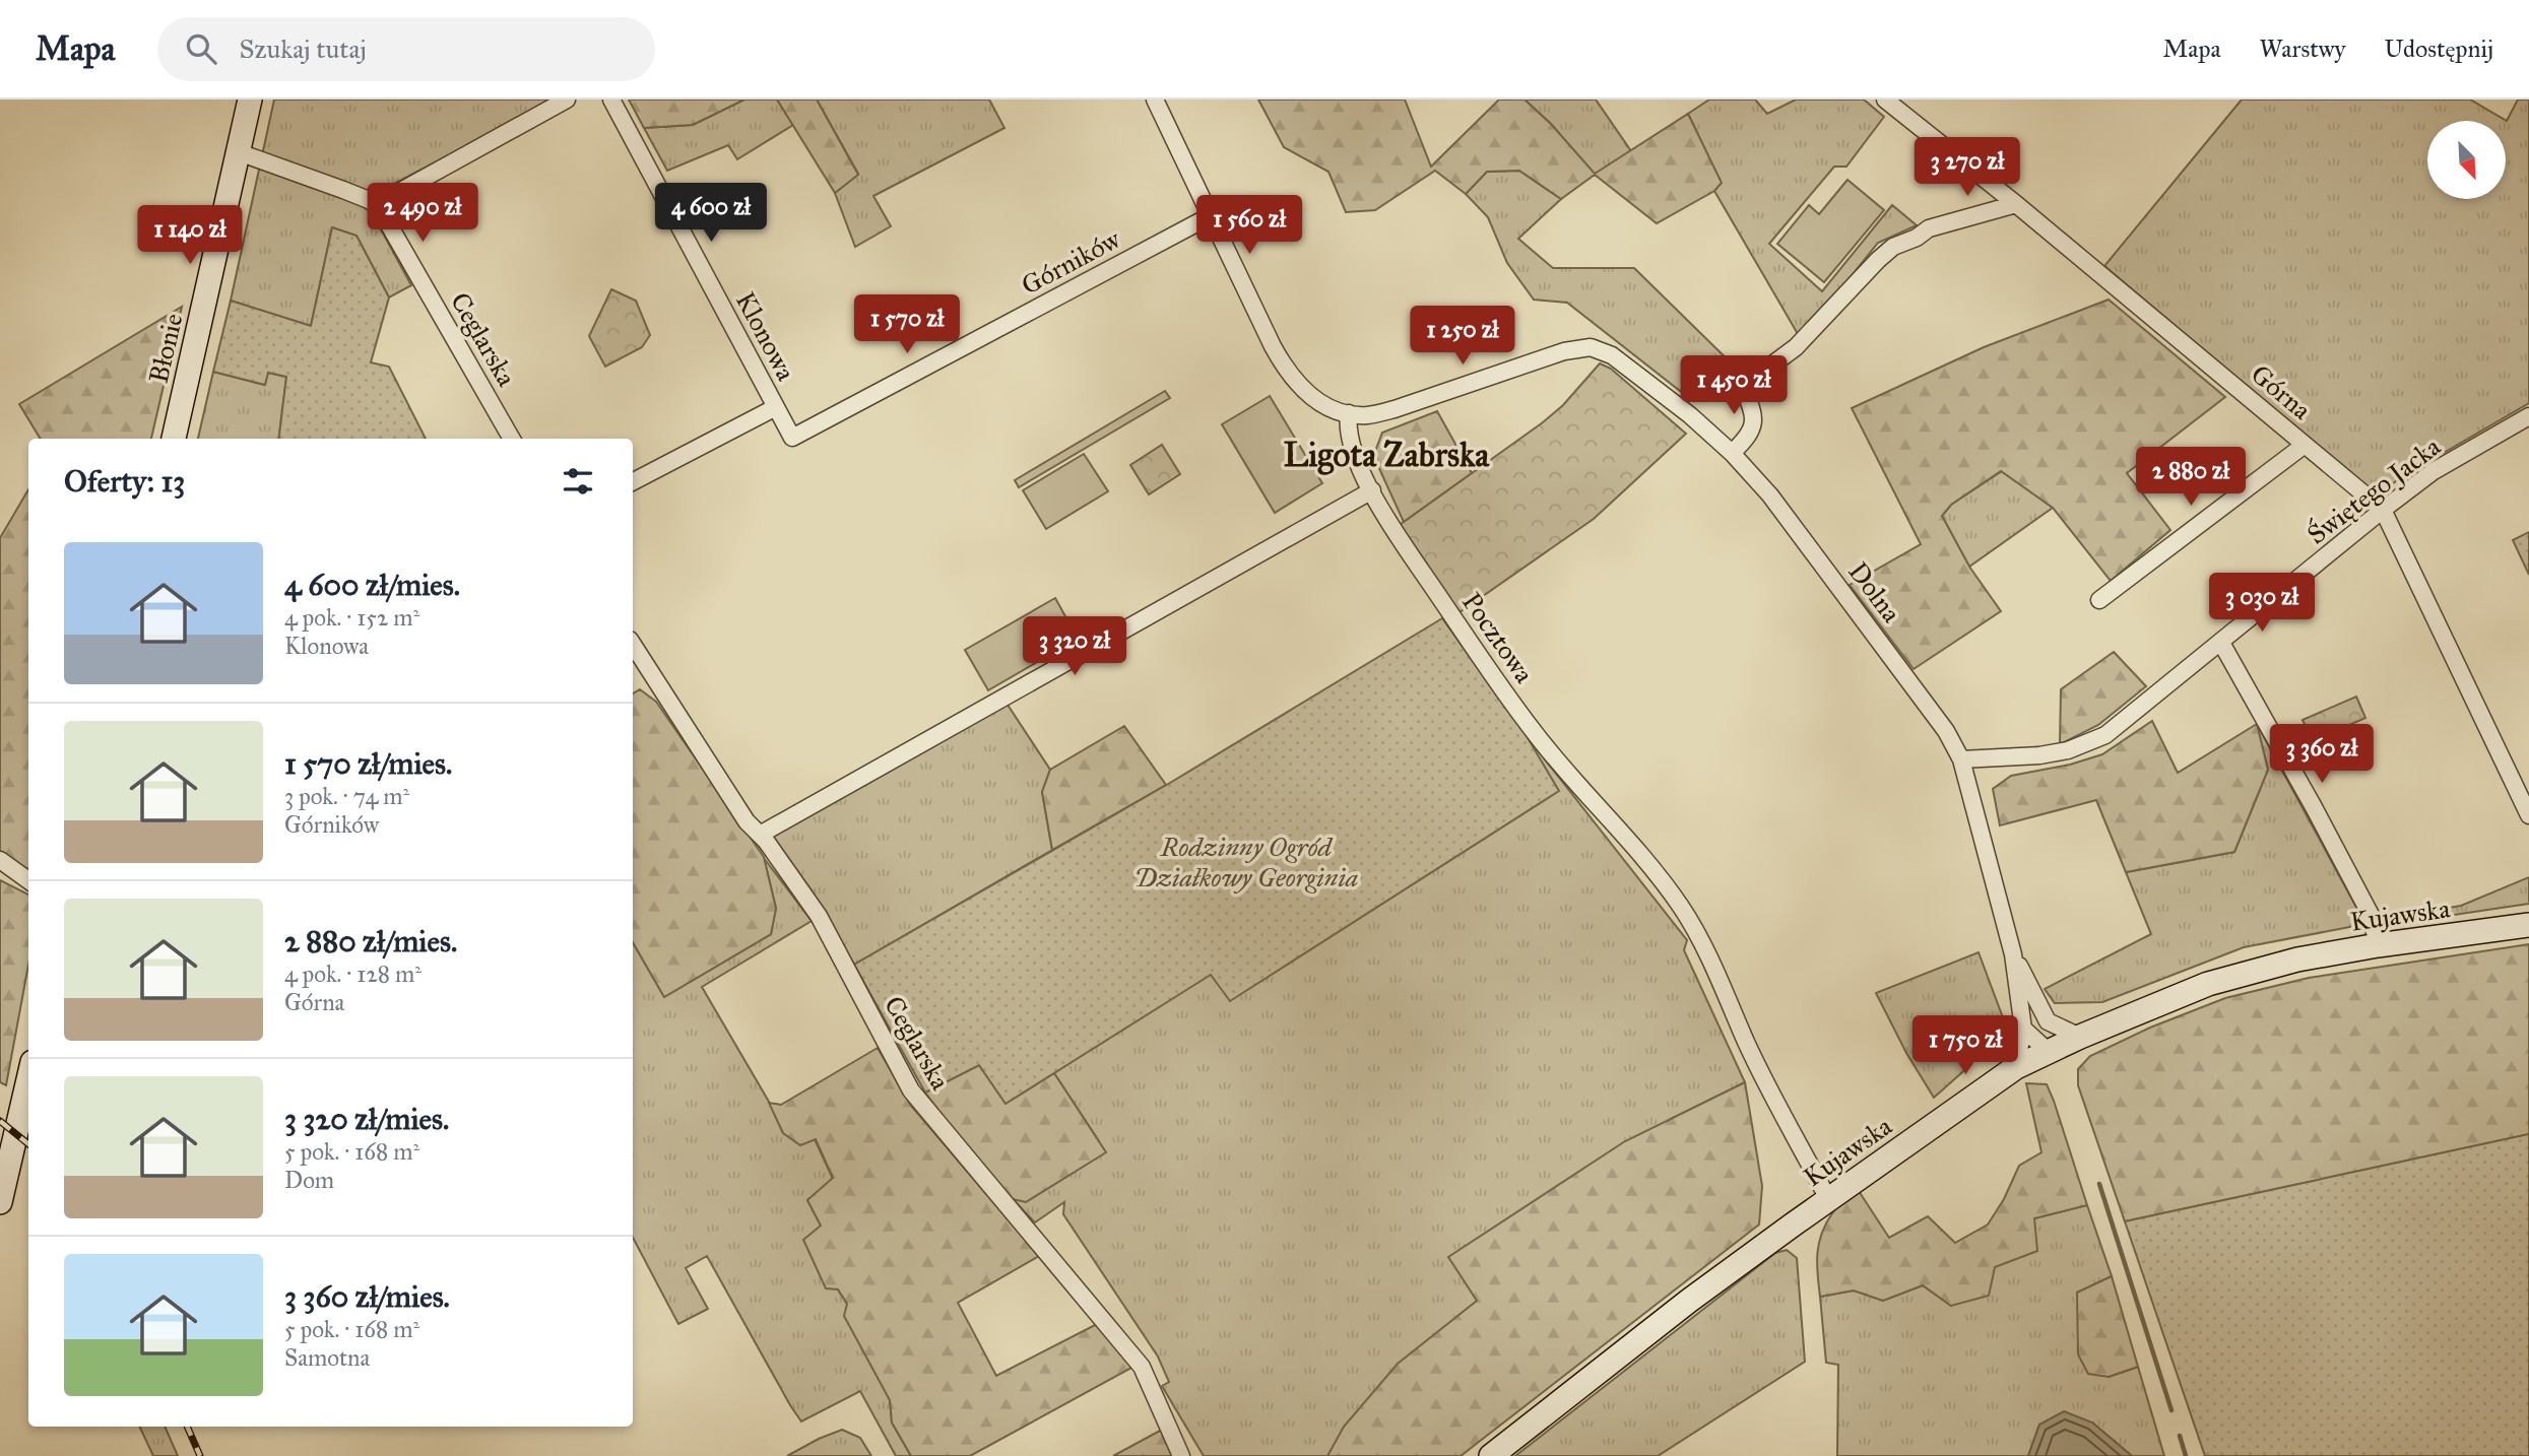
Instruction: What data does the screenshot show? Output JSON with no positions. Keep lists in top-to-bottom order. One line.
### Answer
{"streets":{"street":["Górników","Klonowa","Ceglarska","Błonie","Górna","Świętego Jacka","Dolna","Pocztowa","Kujawska"]},"crossings":[["Górników","Klonowa"],["Górna","Świętego Jacka"],["Świętego Jacka","Dolna"],["Dolna","Pocztowa"],["Dolna","Kujawska"],["Pocztowa","Kujawska"]],"districts":["Ligota Zabrska"],"parks":["Rodzinny Ogród Działkowy Georginia"],"north":"bottom right","page":{"header":"Mapa","search":"Szukaj tutaj","nav":["Mapa","Warstwy","Udostępnij"],"price":["3 270 zł","2 490 zł","4 600 zł","1 560 zł","1 140 zł","1 570 zł","1 250 zł","1 450 zł","2 880 zł","3 030 zł","3 320 zł","3 360 zł","1 750 zł"],"heading":"Oferty: 13","list":[{"name":"4 600 zł/mies.","note":"4 pok. · 152 m² · Klonowa"},{"name":"1 570 zł/mies.","note":"3 pok. · 74 m² · Górników"},{"name":"2 880 zł/mies.","note":"4 pok. · 128 m² · Górna"},{"name":"3 320 zł/mies.","note":"5 pok. · 168 m² · Dom"},{"name":"3 360 zł/mies.","note":"5 pok. · 168 m² · Samotna"}]}}
